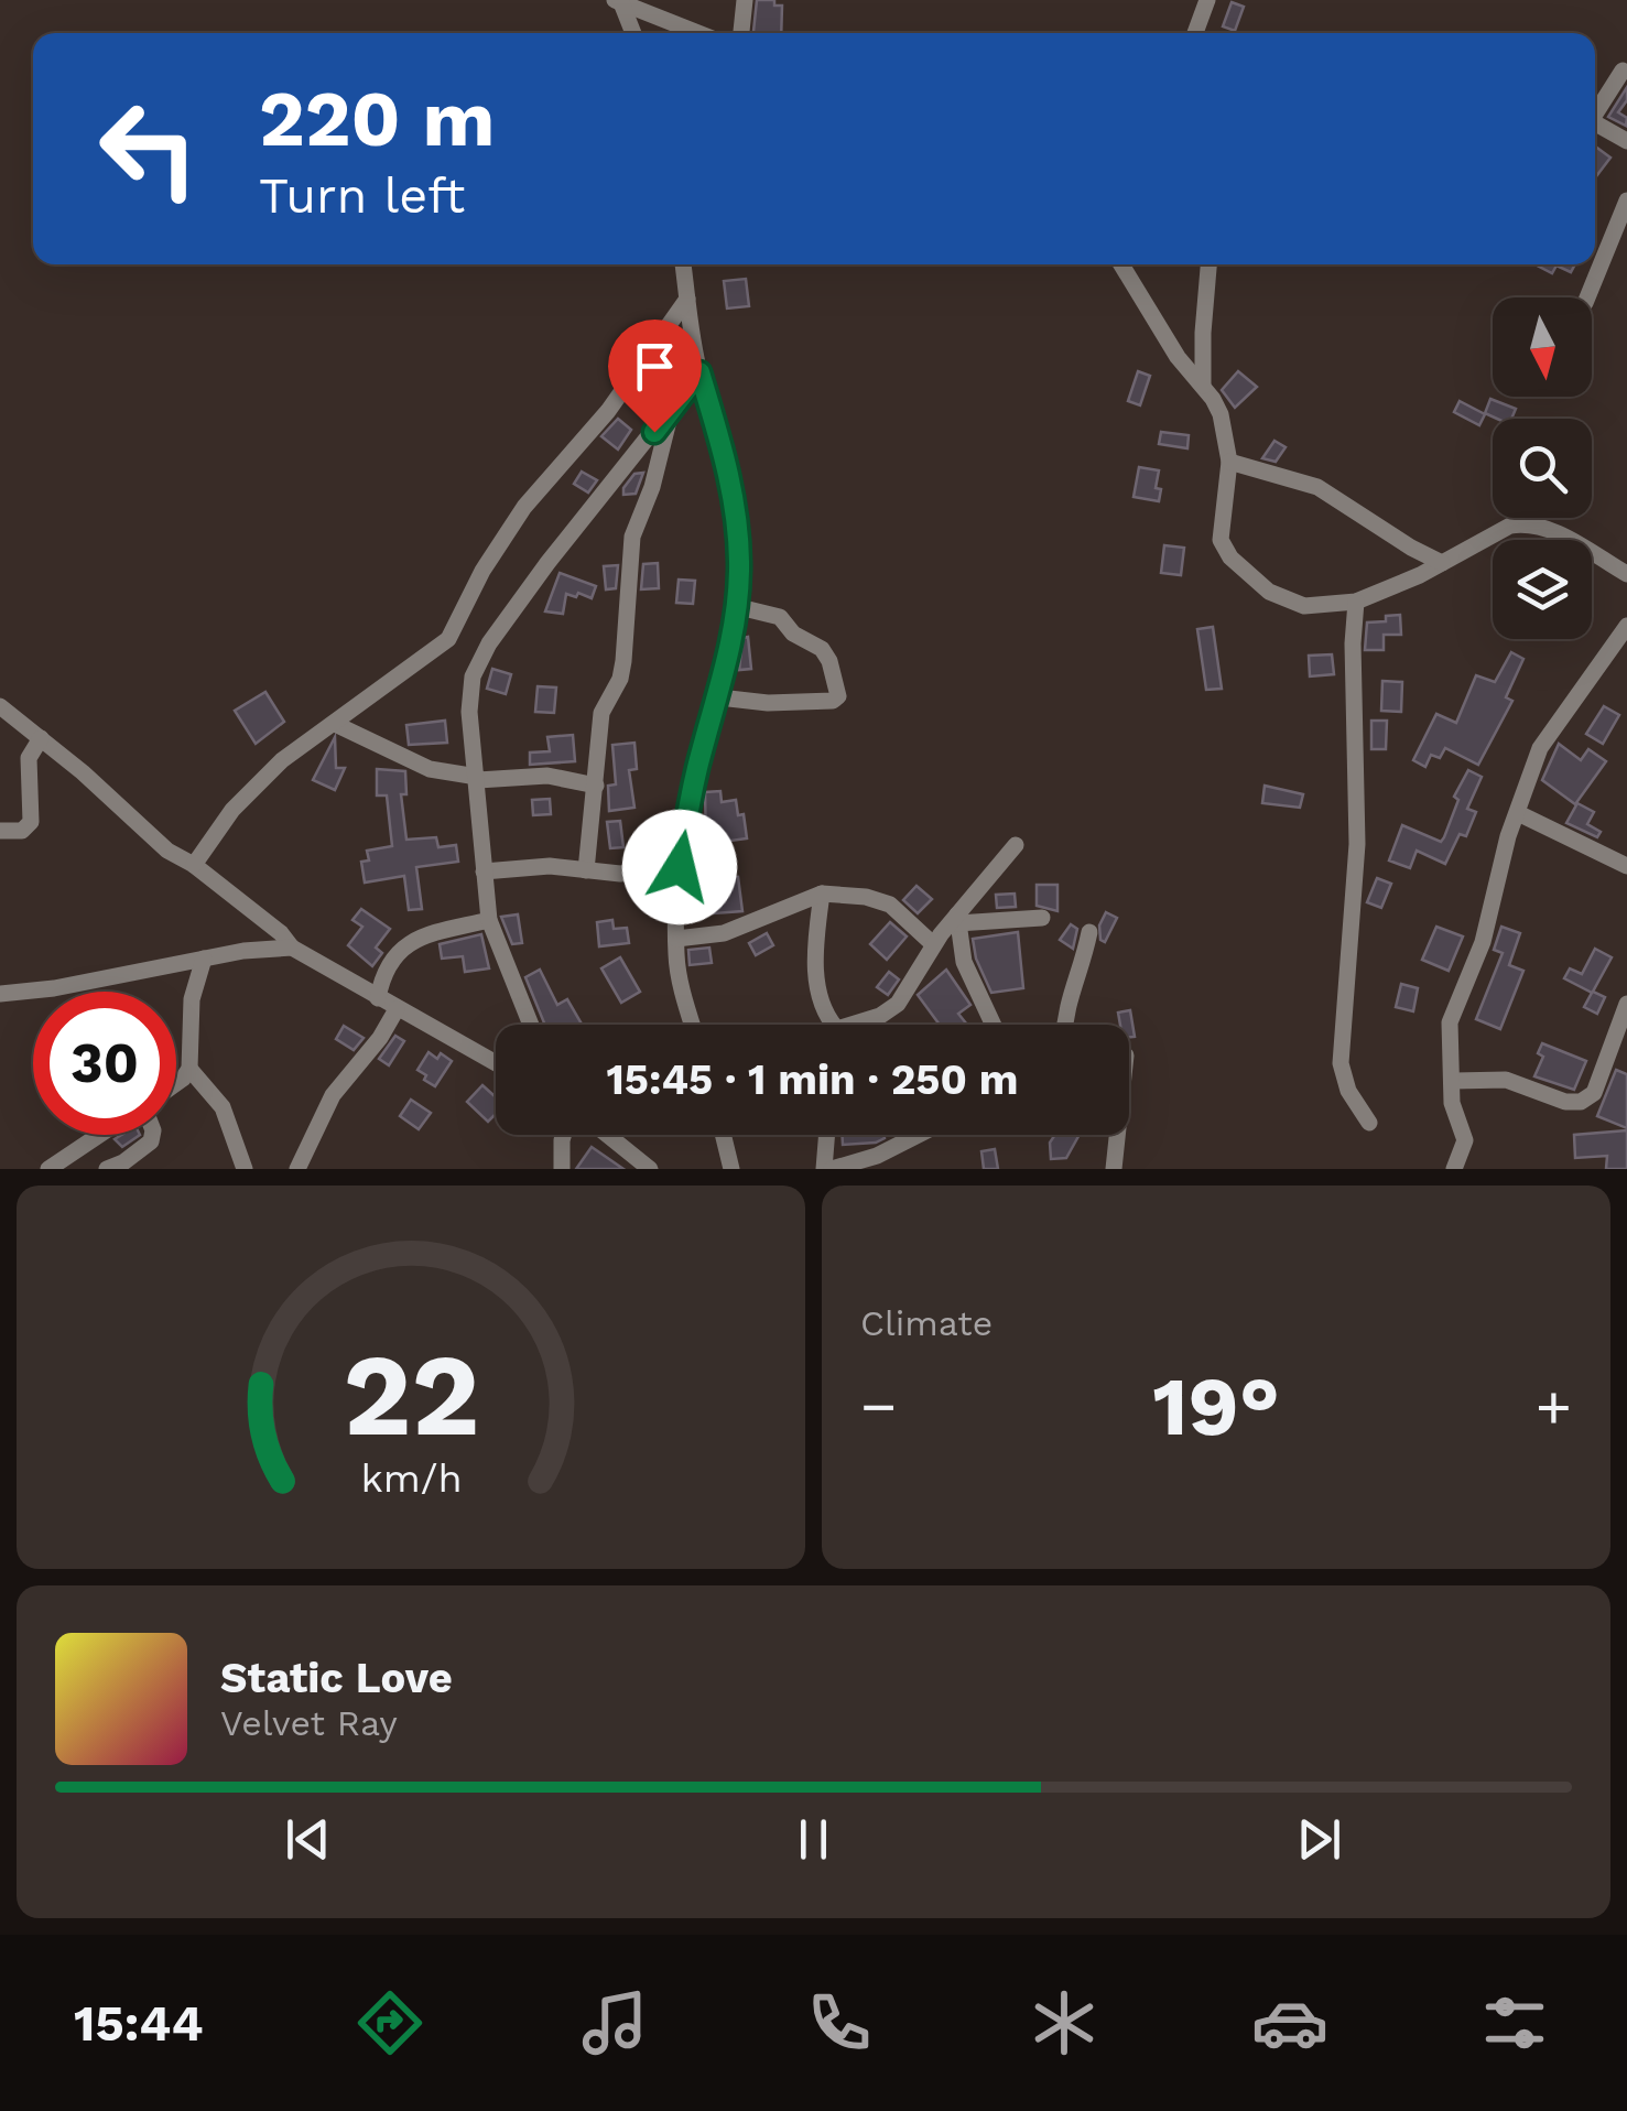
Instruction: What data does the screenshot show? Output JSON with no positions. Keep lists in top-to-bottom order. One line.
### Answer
{"north":"bottom","page":{"turn":["220 m","Turn left"],"limit":"30","trip":"15:45 · 1 min · 250 m","tile":"Climate","heat":["−","19°","+"],"song":["Static Love","Velvet Ray"],"tabs":"15:44","gauge":["22","km/h"]}}
